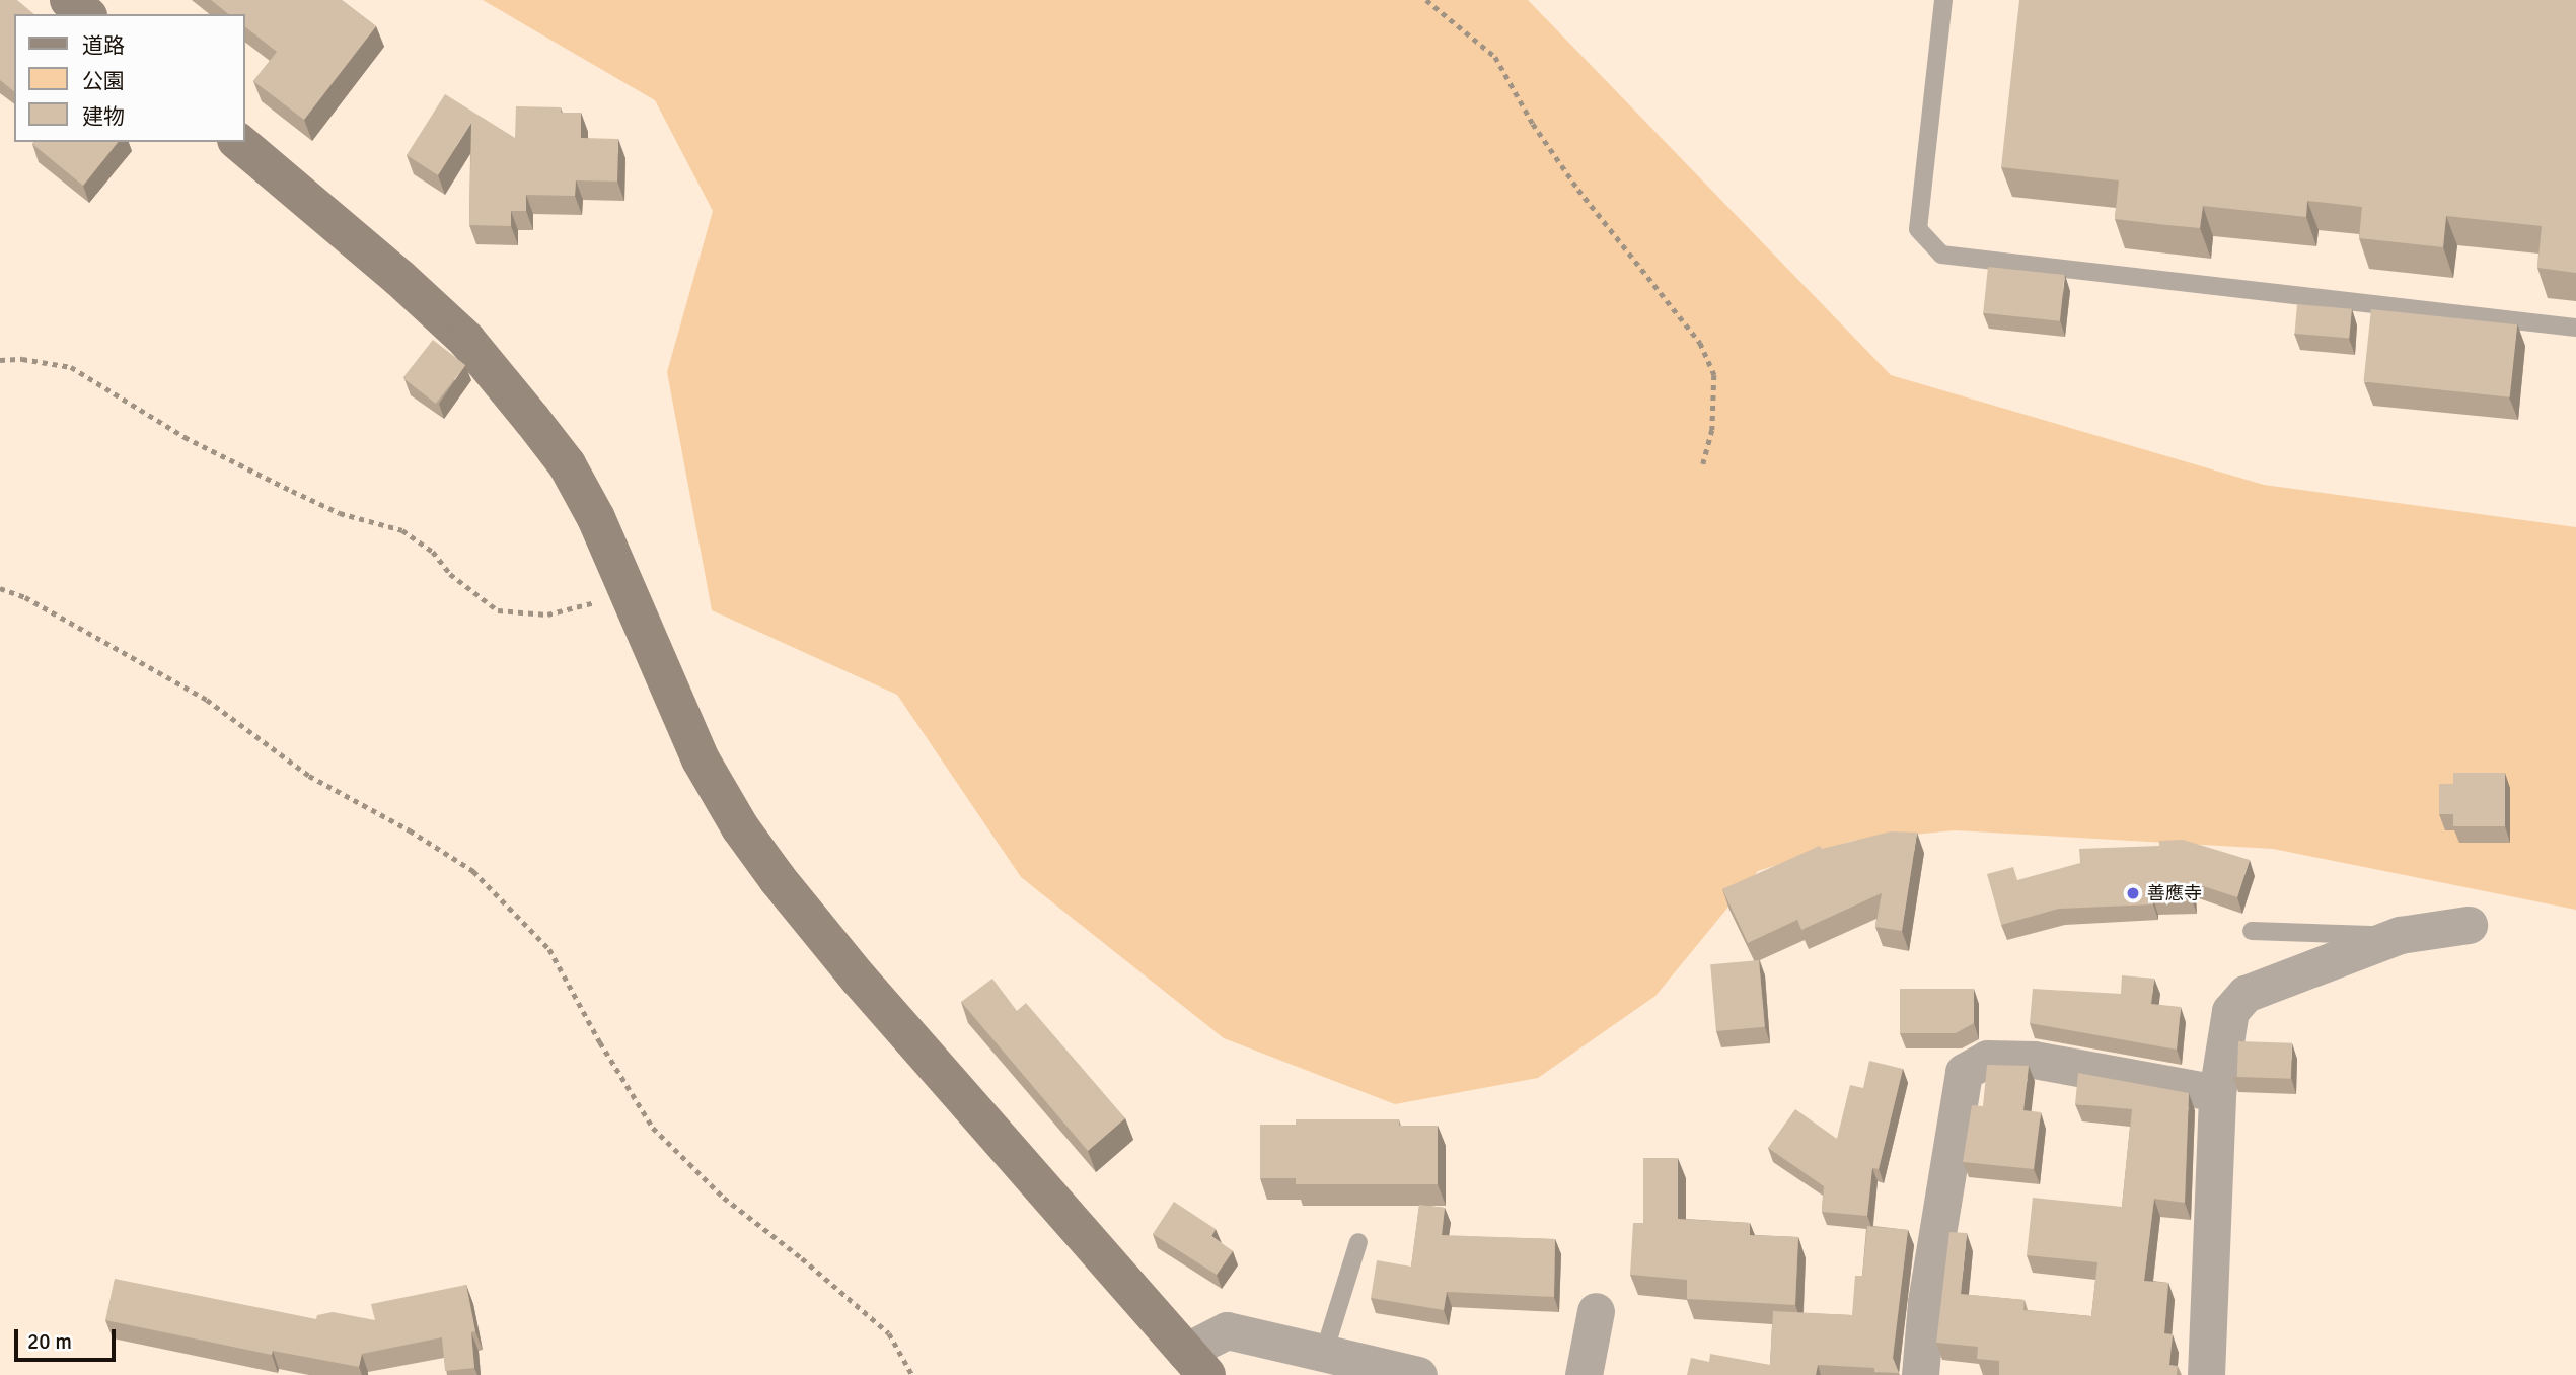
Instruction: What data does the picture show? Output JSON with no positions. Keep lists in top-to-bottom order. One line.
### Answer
{"places":["善應寺"],"legend":["道路","公園","建物"],"scale_bar":"20 m"}
